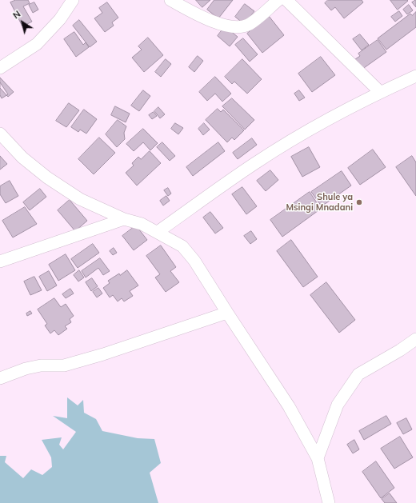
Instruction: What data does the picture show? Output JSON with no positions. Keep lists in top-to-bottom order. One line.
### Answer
{"places":["Shule ya Msingi Mnadani"],"north":"top left"}
